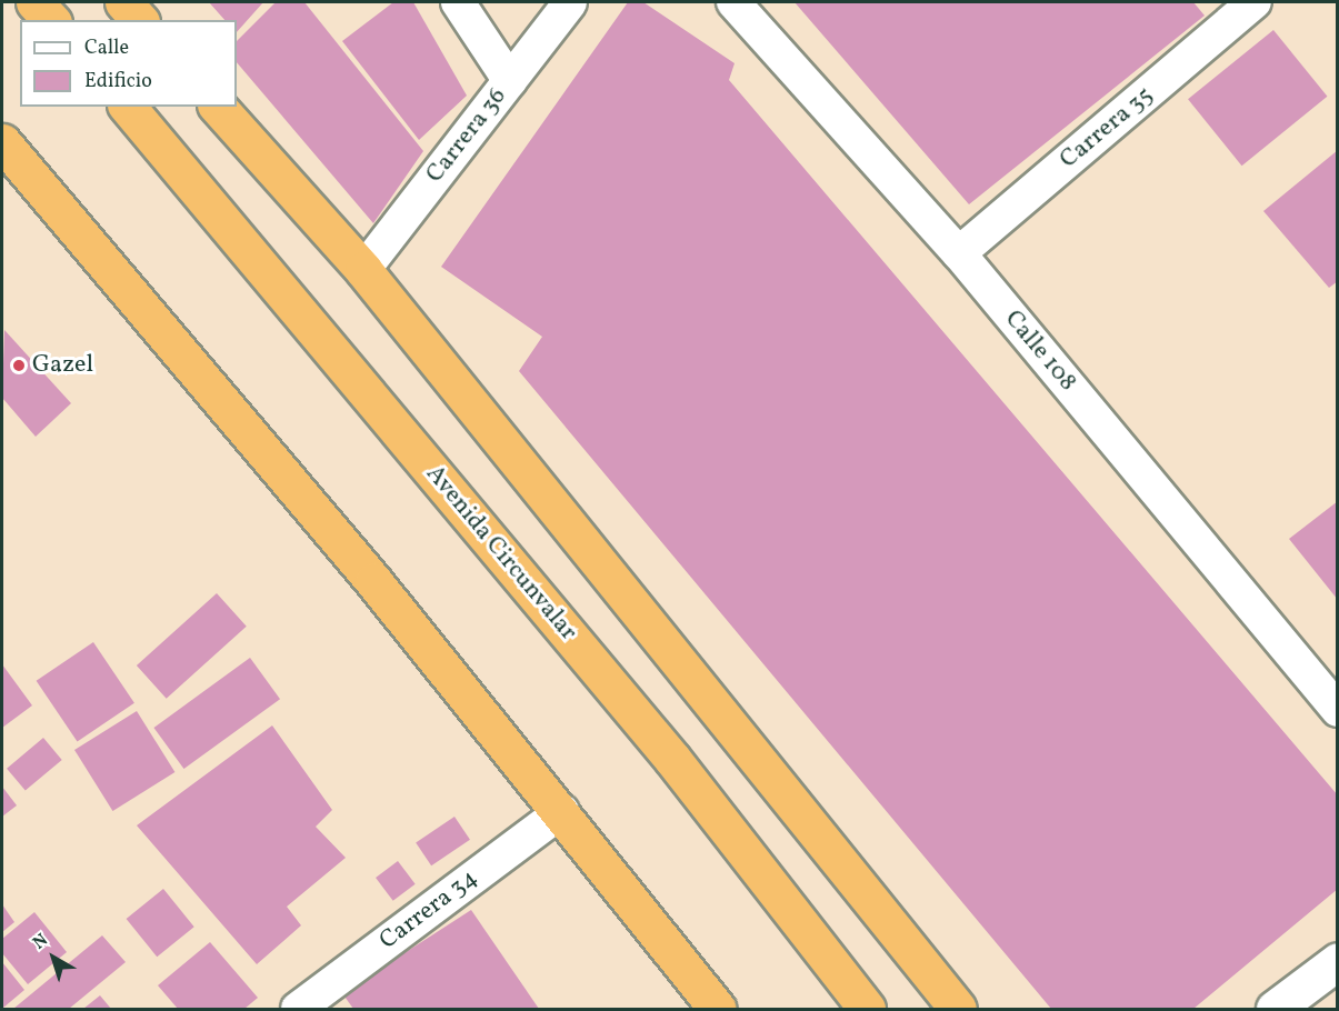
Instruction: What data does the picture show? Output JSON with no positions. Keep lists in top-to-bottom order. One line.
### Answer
{"streets":{"highway":["Avenida Circunvalar"],"street":["Carrera 35","Carrera 36","Calle 108","Carrera 34"]},"crossings":[["Carrera 35","Calle 108"]],"places":["Gazel"],"legend":["Calle","Edificio"],"north":"top left"}
